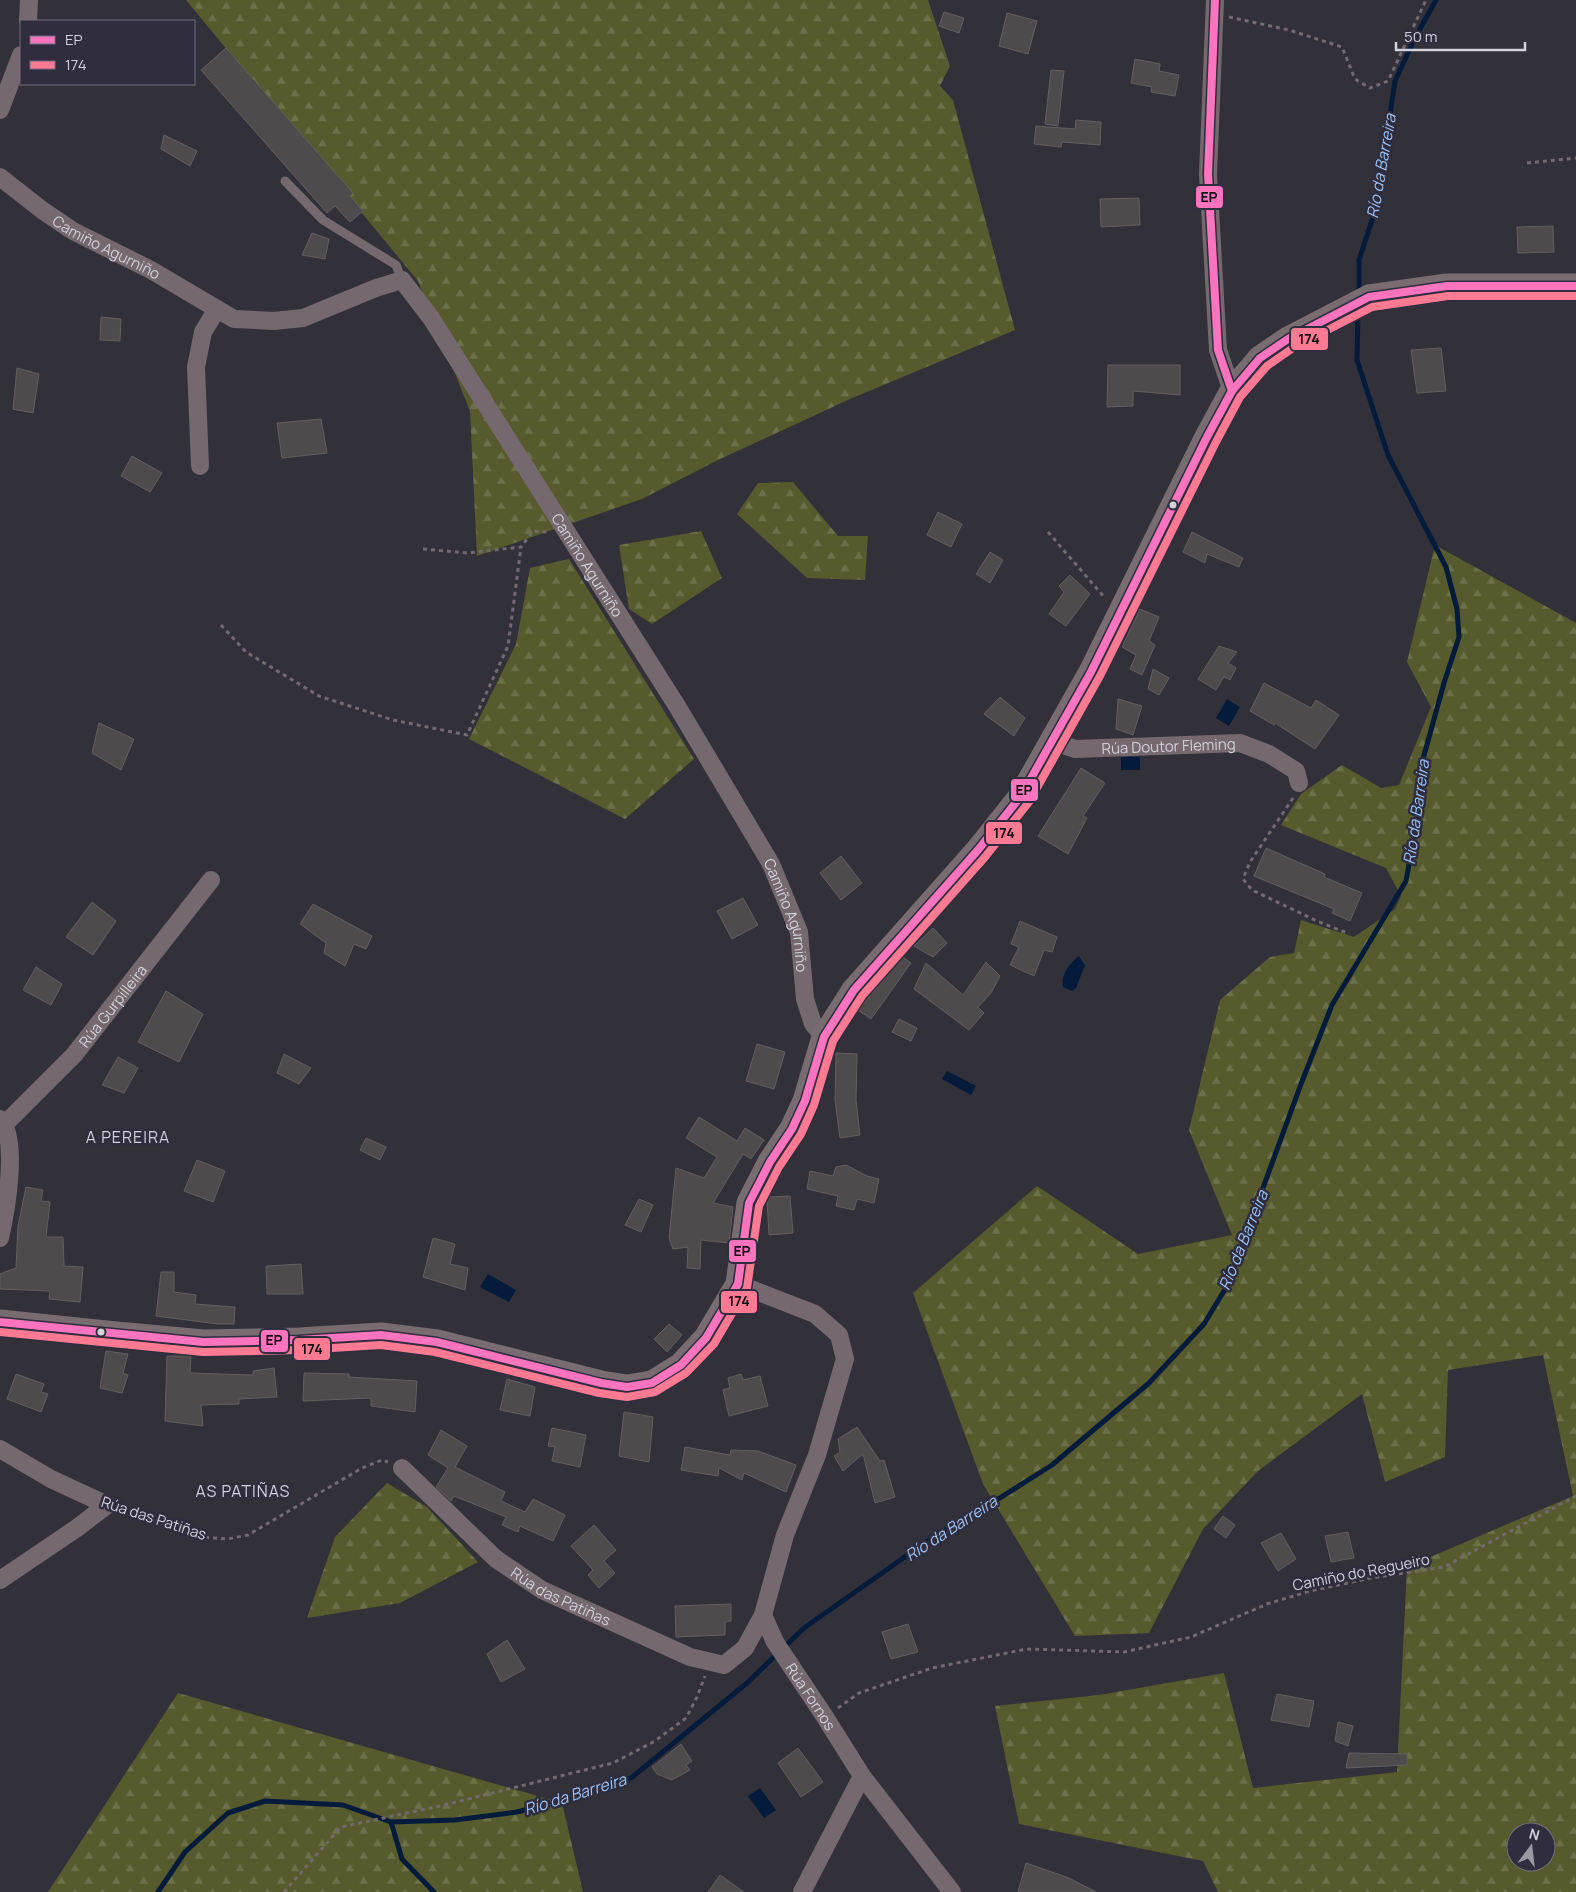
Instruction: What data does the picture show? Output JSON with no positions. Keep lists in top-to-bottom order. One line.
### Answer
{"streets":{"street":["Camiño Agurniño","Rúa Doutor Fleming","Rúa Gurpilleira","Rúa das Patiñas","Rúa Fornos"],"path":["Camiño do Regueiro"]},"crossings":[["Rúa das Patiñas","Rúa Fornos"],["Camiño do Regueiro","Rúa Fornos"]],"districts":["A PEREIRA","AS PATIÑAS"],"water":["Río da Barreira"],"lines":["transit line EP","transit line 174"],"legend":["EP","174"],"scale_bar":"50 m","north":"top"}
